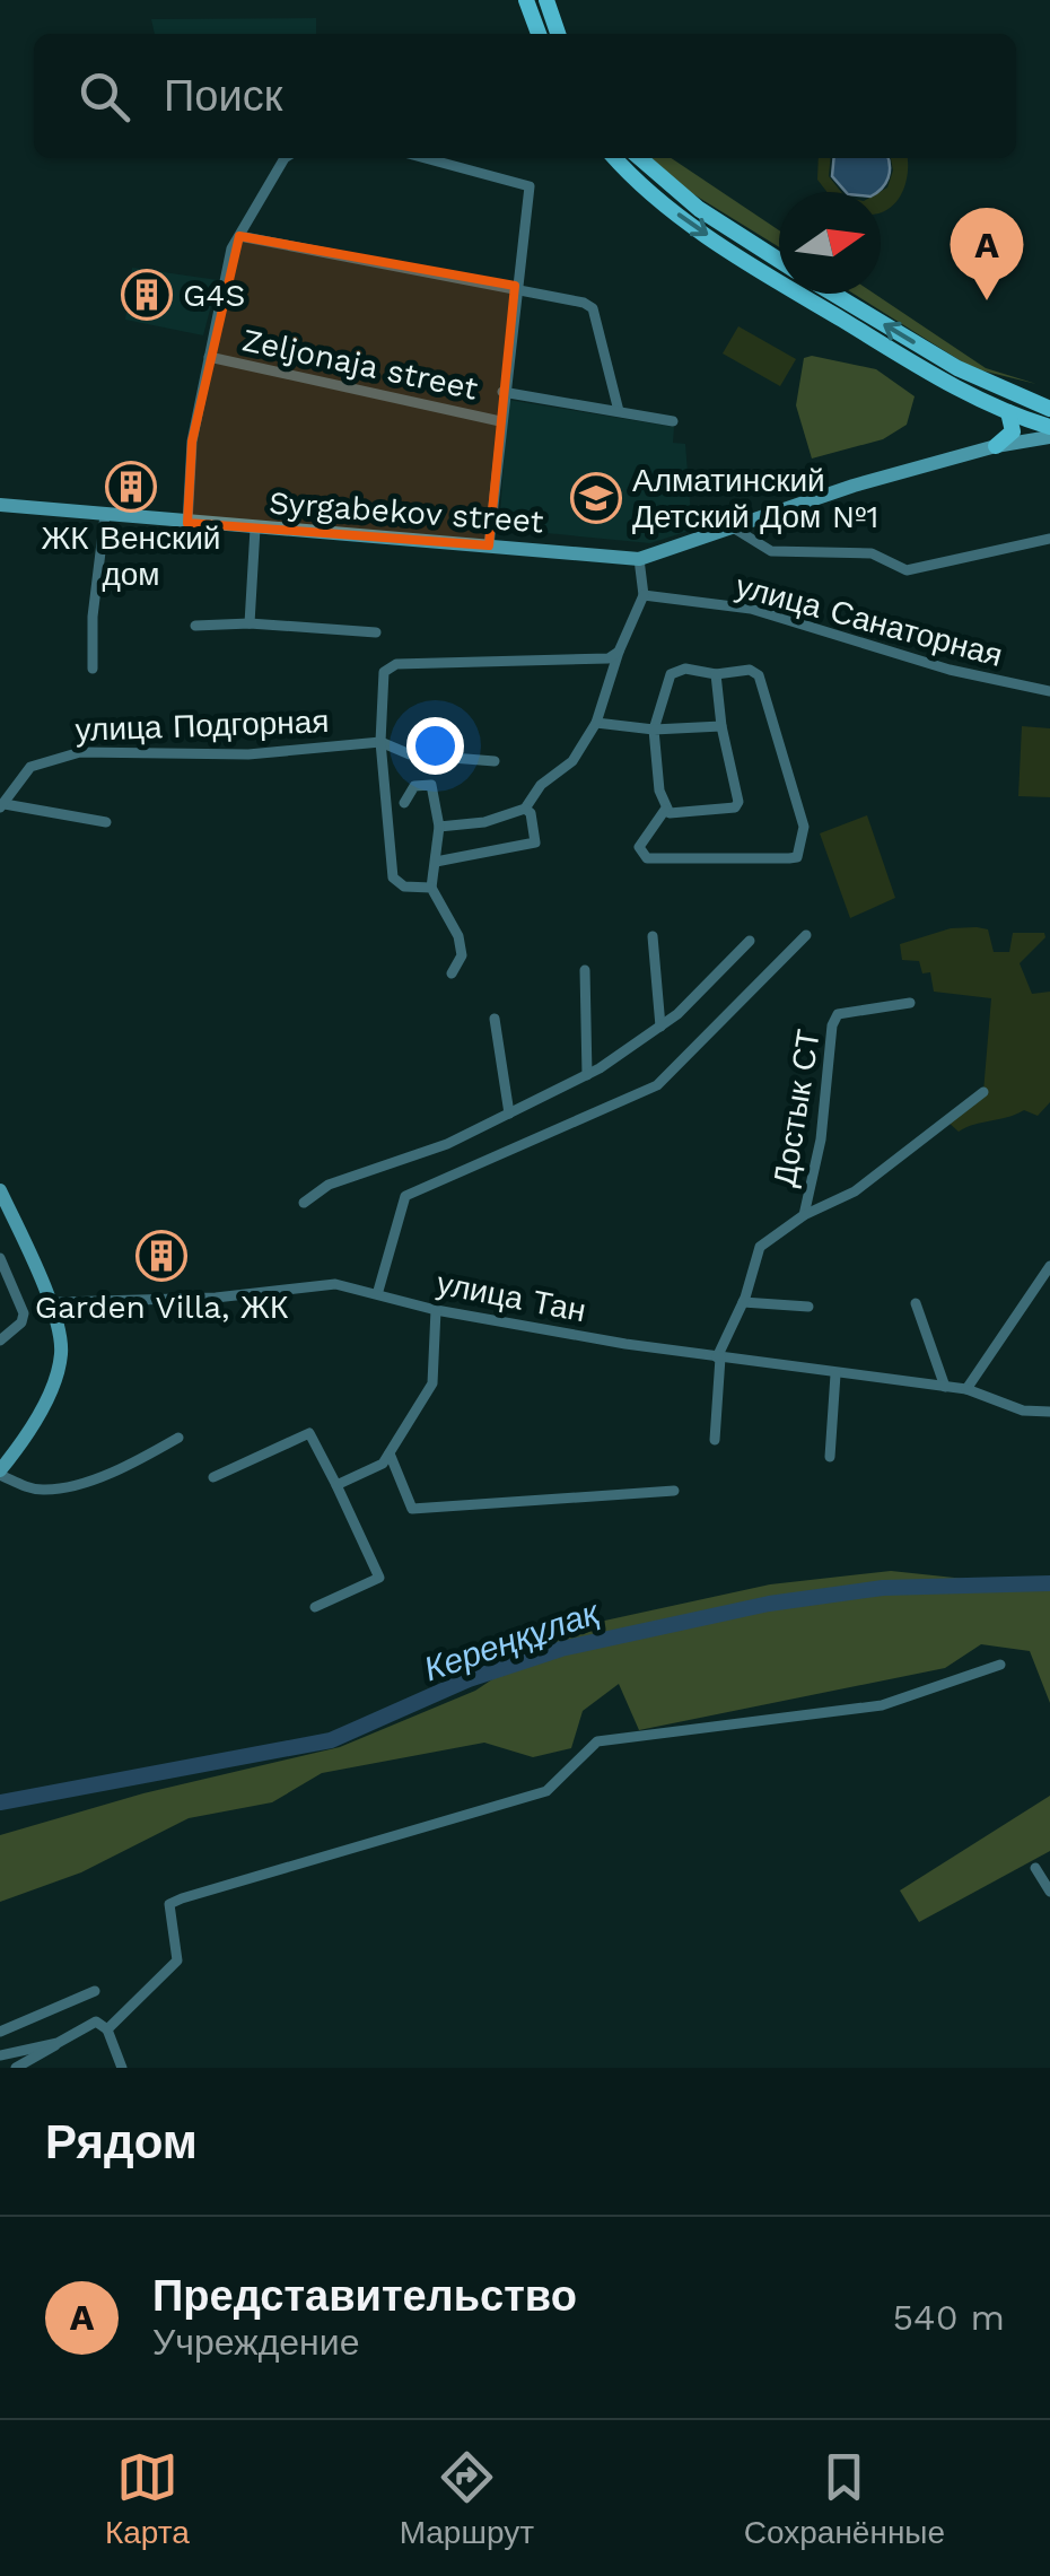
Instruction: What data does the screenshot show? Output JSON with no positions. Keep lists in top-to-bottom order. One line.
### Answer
{"streets":{"street":["Zeljonaja street","Syrgabekov street","улица Санаторная","улица Подгорная","Достык СТ","улица Тан"]},"crossings":[["Syrgabekov street","улица Санаторная"],["Достык СТ","улица Тан"]],"water":["Кереңқұлақ"],"places":{"building":["G4S","ЖК Венский дом","Garden Villa, ЖК"],"school or university":["Алматинский Детский Дом №1"]},"north":"right","page":{"search":"Поиск","pins":"A","heading":"Рядом","list":[{"mark":"A","name":"Представительство","note":"Учреждение","value":"540 m"}],"nav":["Карта","Маршрут","Сохранённые"]}}
